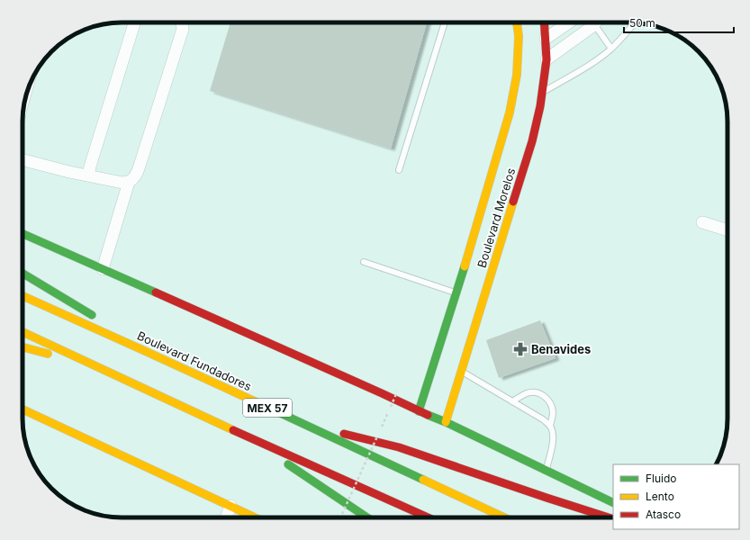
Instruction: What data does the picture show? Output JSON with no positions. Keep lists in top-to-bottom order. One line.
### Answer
{"streets":{"main road":["Boulevard Morelos","Boulevard Fundadores","MEX 57"]},"places":{"pharmacy":["Benavides"]},"legend":["Fluido","Lento","Atasco"],"scale_bar":"50 m"}
